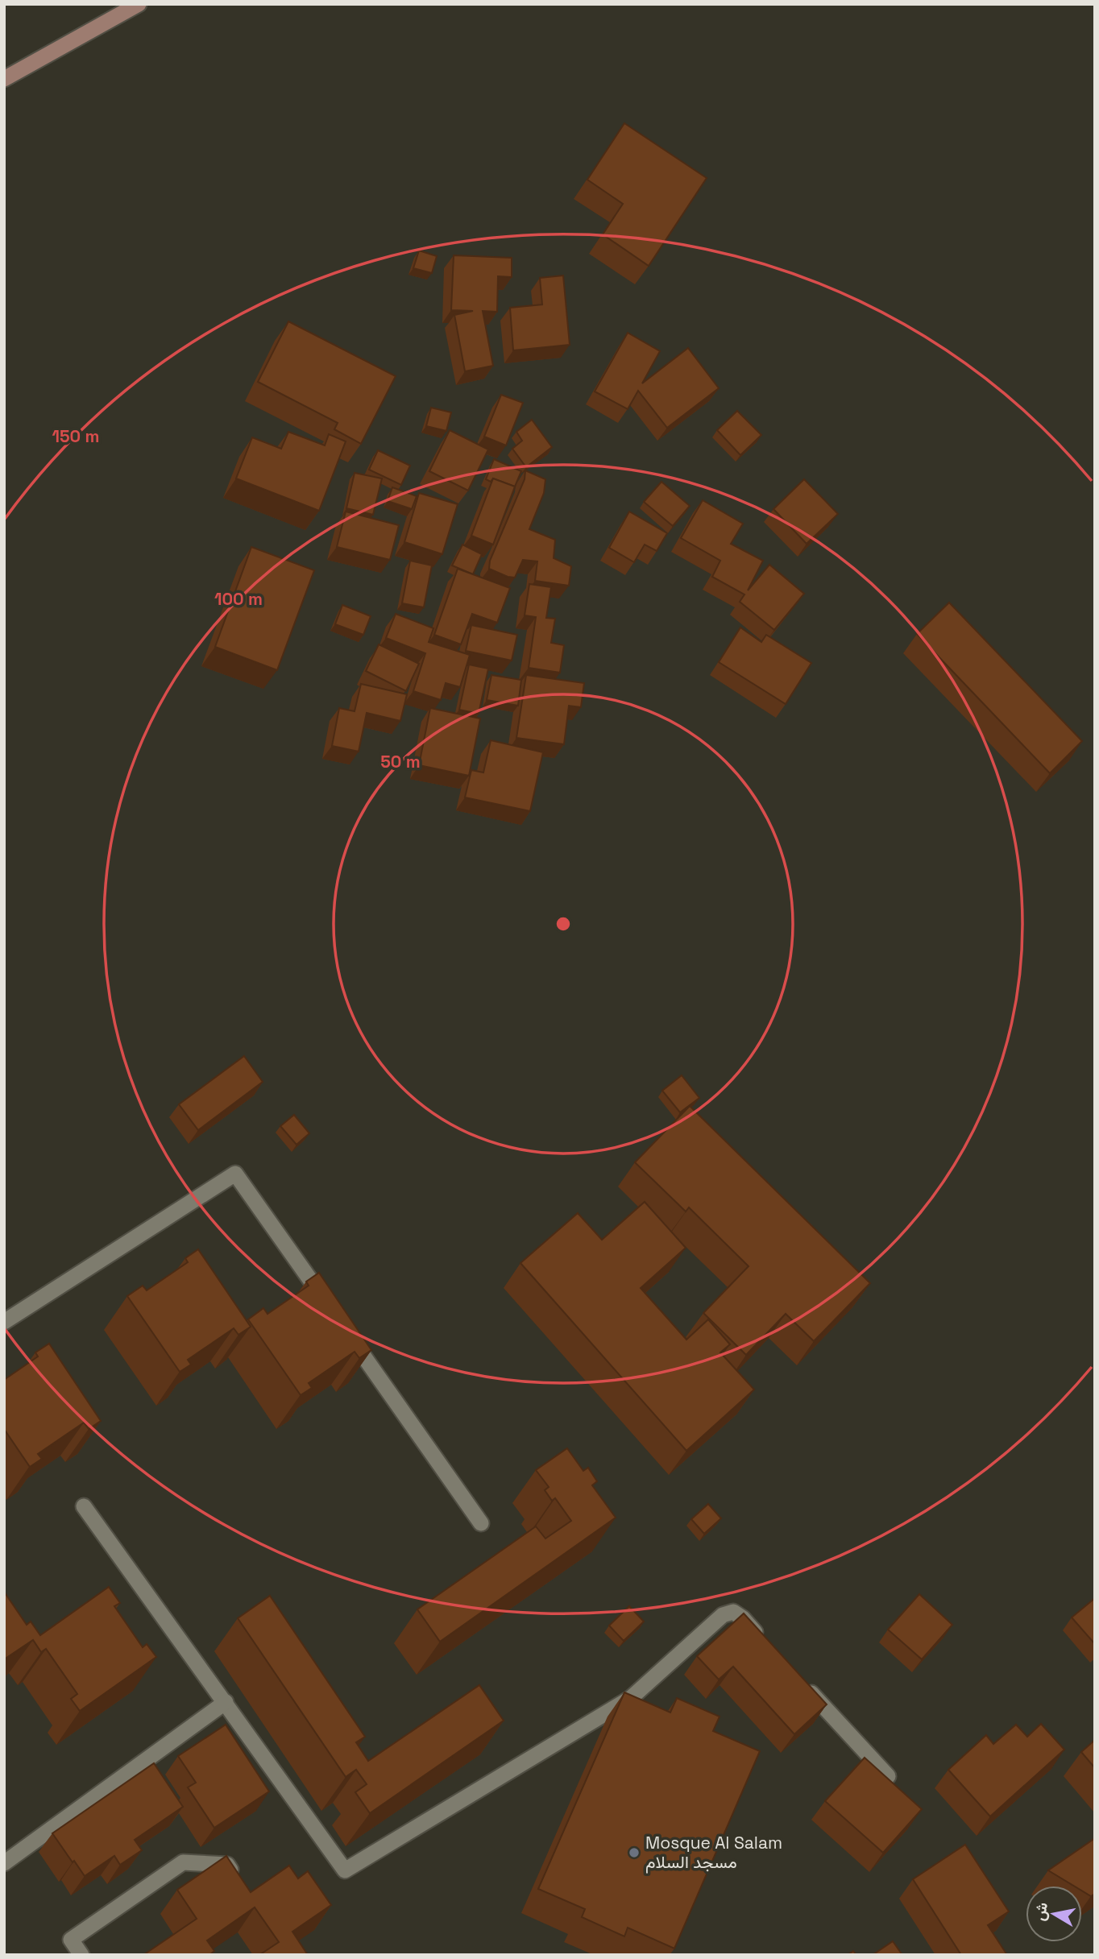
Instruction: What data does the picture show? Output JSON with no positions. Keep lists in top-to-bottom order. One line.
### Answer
{"places":["Mosque Al Salam مسجد السلام"],"north":"left","rings":["150 m","100 m","50 m"]}
